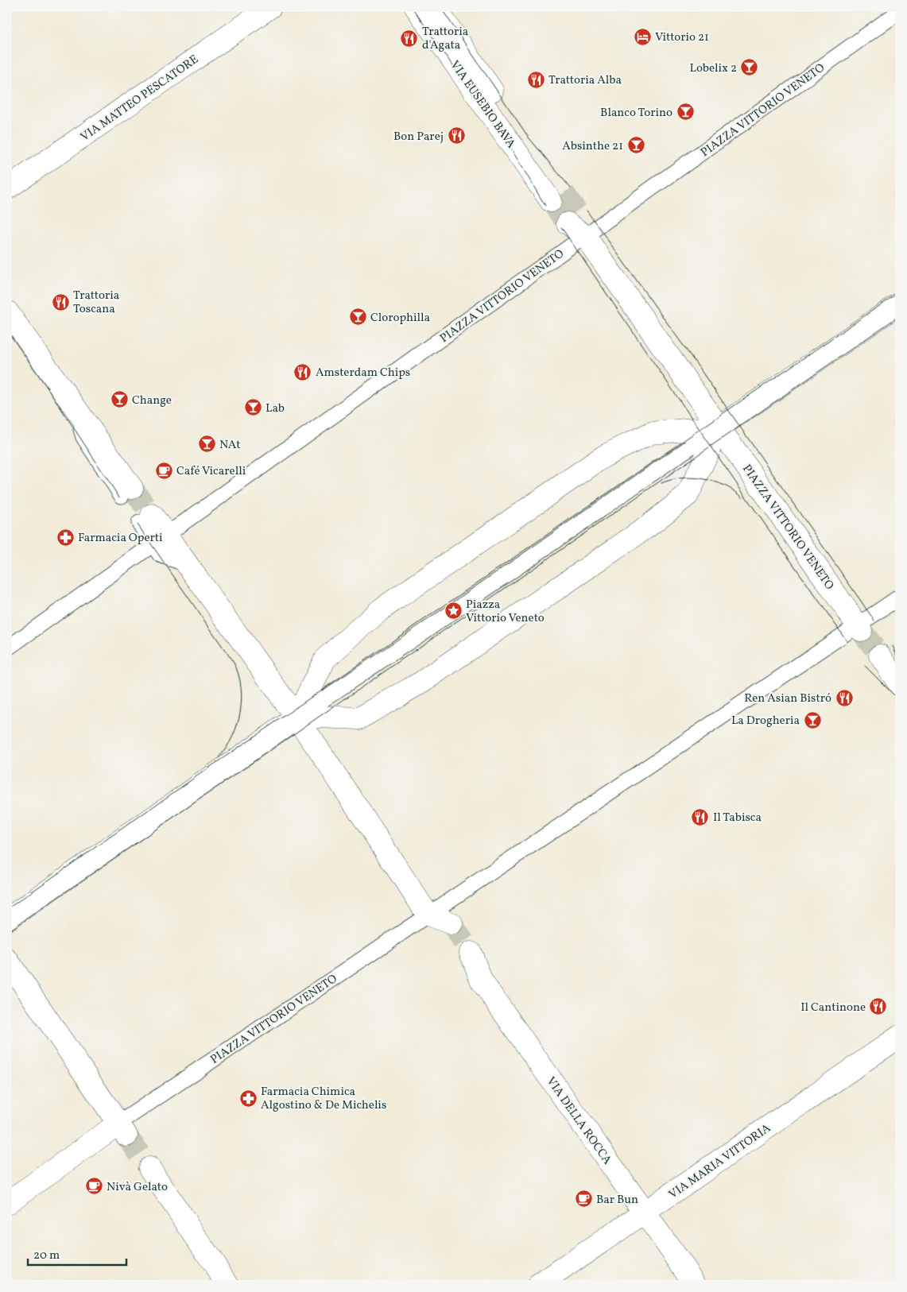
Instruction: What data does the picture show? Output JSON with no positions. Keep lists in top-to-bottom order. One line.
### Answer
{"streets":{"street":["VIA MATTEO PESCATORE","VIA EUSEBIO BAVA","PIAZZA VITTORIO VENETO","VIA DELLA ROCCA","VIA MARIA VITTORIA"]},"crossings":[["VIA DELLA ROCCA","VIA MARIA VITTORIA"]],"places":{"hotel":["Vittorio 21"],"restaurant":["Trattoria d'Agata","Trattoria Alba","Bon Parej","Trattoria Toscana","Amsterdam Chips","Ren Asian Bistró","Il Tabisca","Il Cantinone"],"bar":["Lobelix 2","Blanco Torino","Absinthe 21","Clorophilla","Change","Lab","NAt","La Drogheria"],"cafe":["Café Vicarelli","Nivà Gelato","Bar Bun"],"pharmacy":["Farmacia Operti","Farmacia Chimica Algostino & De Michelis"],"place":["Piazza Vittorio Veneto"]},"scale_bar":"20 m"}
